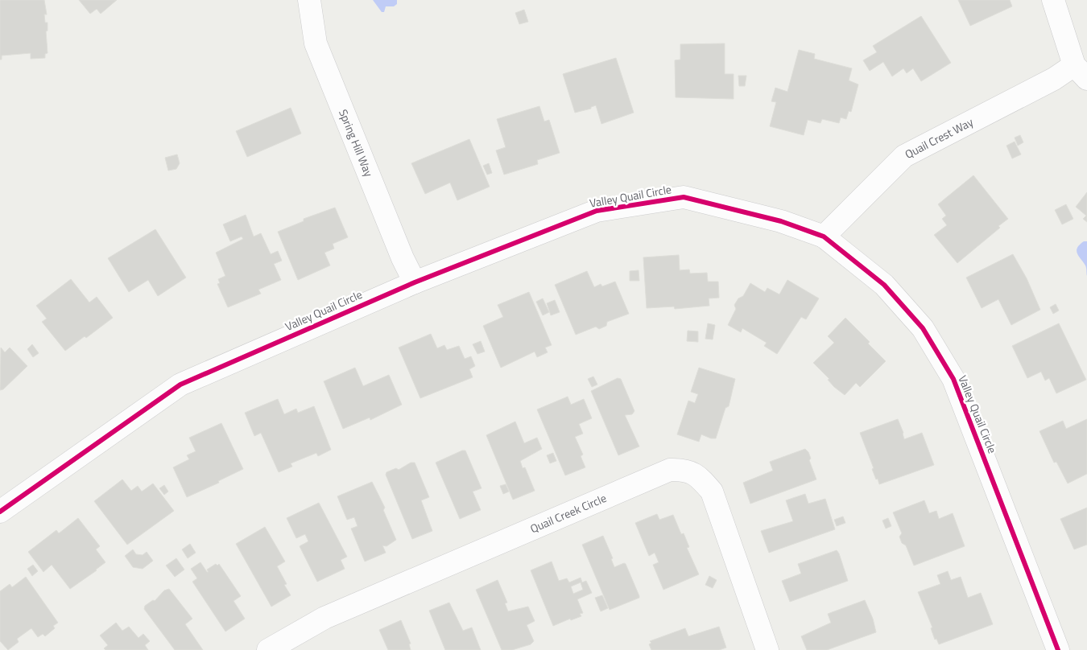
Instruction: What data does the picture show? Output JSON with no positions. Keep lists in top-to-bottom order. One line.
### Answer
{"streets":{"street":["Quail Crest Way","Spring Hill Way","Valley Quail Circle","Quail Creek Circle"]},"crossings":[["Quail Crest Way","Valley Quail Circle"],["Spring Hill Way","Valley Quail Circle"]]}
